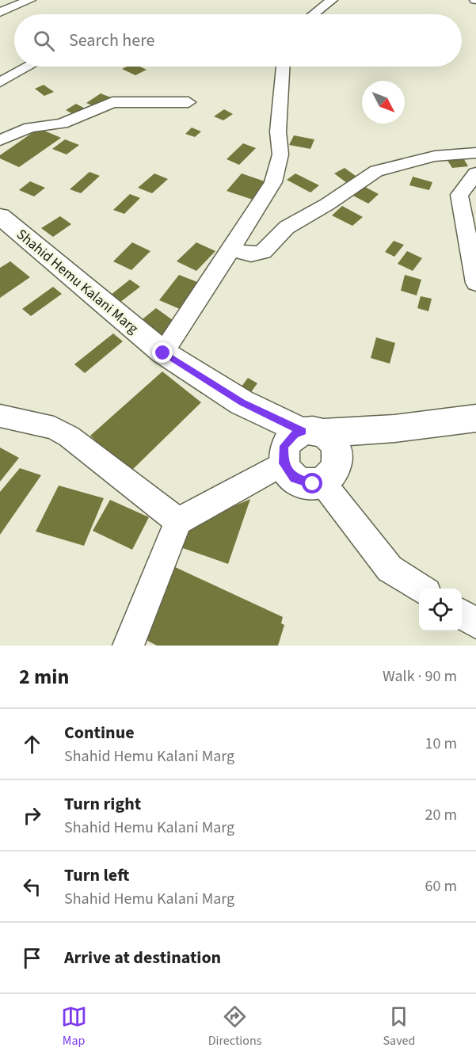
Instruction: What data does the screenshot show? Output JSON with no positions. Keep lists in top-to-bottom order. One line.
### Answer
{"streets":{"main road":["Shahid Hemu Kalani Marg"]},"north":"bottom right","page":{"search":"Search here","heading":["2 min","Walk · 90 m"],"list":[["Continue","Shahid Hemu Kalani Marg","10 m"],["Turn right","Shahid Hemu Kalani Marg","20 m"],["Turn left","Shahid Hemu Kalani Marg","60 m"],"Arrive at destination"],"nav":["Map","Directions","Saved"]}}
